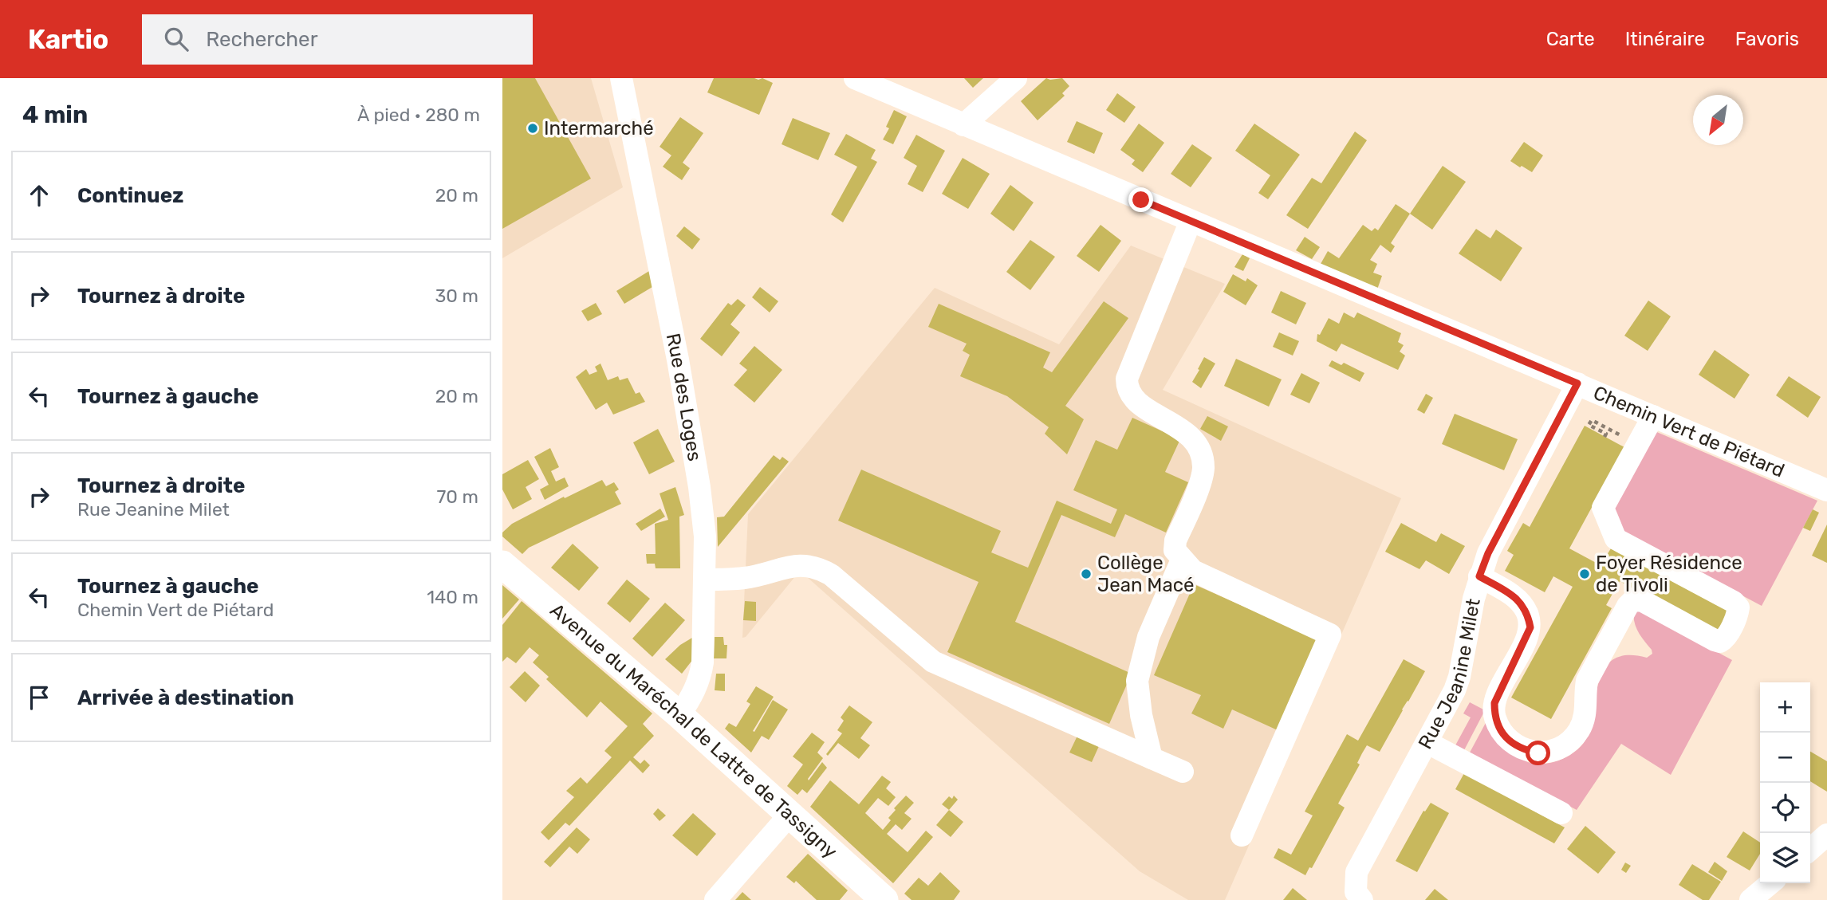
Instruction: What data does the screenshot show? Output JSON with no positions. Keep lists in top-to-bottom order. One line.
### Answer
{"streets":{"main road":["Avenue du Maréchal de Lattre de Tassigny"],"street":["Rue des Loges","Chemin Vert de Piétard","Rue Jeanine Milet"]},"crossings":[["Rue des Loges","Avenue du Maréchal de Lattre de Tassigny"],["Chemin Vert de Piétard","Rue Jeanine Milet"]],"places":["Intermarché","Collège Jean Macé","Foyer Résidence de Tivoli"],"north":"bottom left","page":{"header":"Kartio","search":"Rechercher","nav":["Carte","Itinéraire","Favoris"],"heading":["4 min","À pied · 280 m"],"list":[["Continuez","20 m"],["Tournez à droite","30 m"],["Tournez à gauche","20 m"],["Tournez à droite","Rue Jeanine Milet","70 m"],["Tournez à gauche","Chemin Vert de Piétard","140 m"],"Arrivée à destination"],"map_buttons":["+","−"]}}
